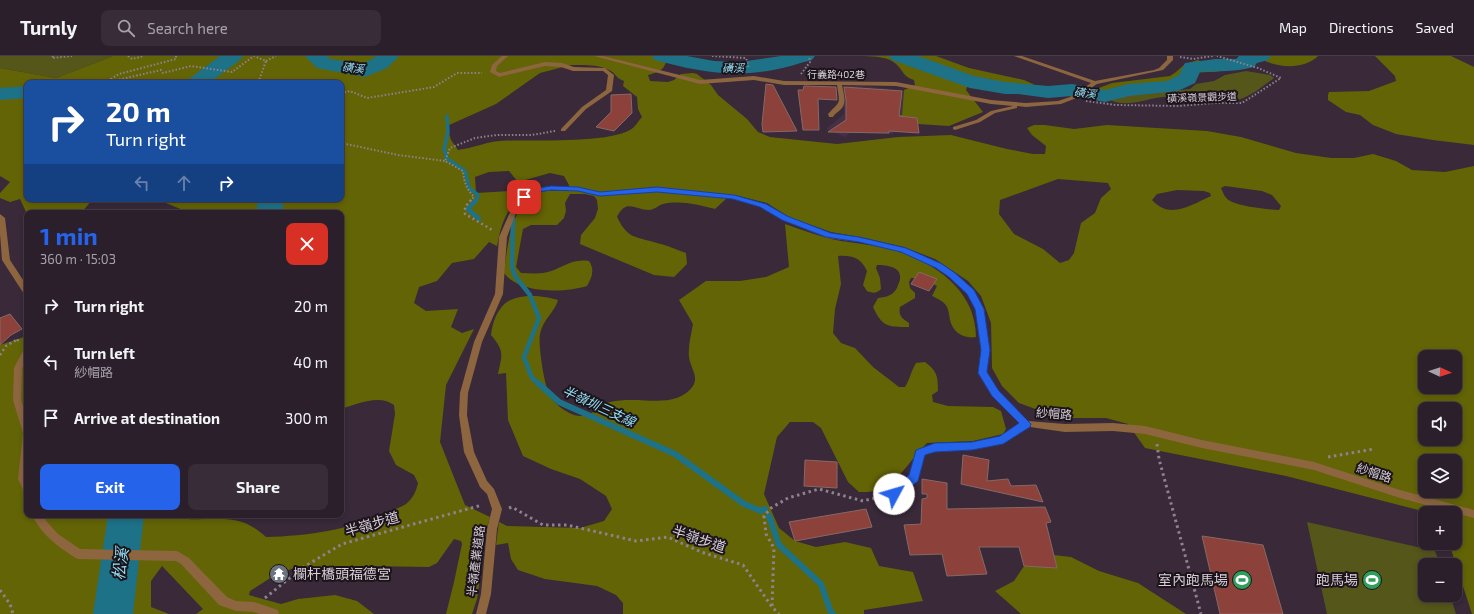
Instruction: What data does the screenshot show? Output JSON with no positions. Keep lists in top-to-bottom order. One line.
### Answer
{"streets":{"street":["行義路402巷","紗帽路","半嶺產業道路"],"path":["磺溪嶺景觀步道","半嶺步道"]},"crossings":[["半嶺步道","半嶺產業道路"]],"water":["磺溪","半嶺圳三支線","松溪"],"places":{"temple":["欄杆橋頭福德宮"],"sports":["室內跑馬場","跑馬場"]},"north":"right","page":{"header":"Turnly","search":"Search here","nav":["Map","Directions","Saved"],"turn":["20 m","Turn right"],"heading":["1 min","360 m · 15:03"],"list":[{"name":"Turn right","value":"20 m"},{"name":"Turn left","note":"紗帽路","value":"40 m"},{"name":"Arrive at destination","value":"300 m"}],"map_buttons":["+","−"],"buttons":["Exit","Share"]}}
